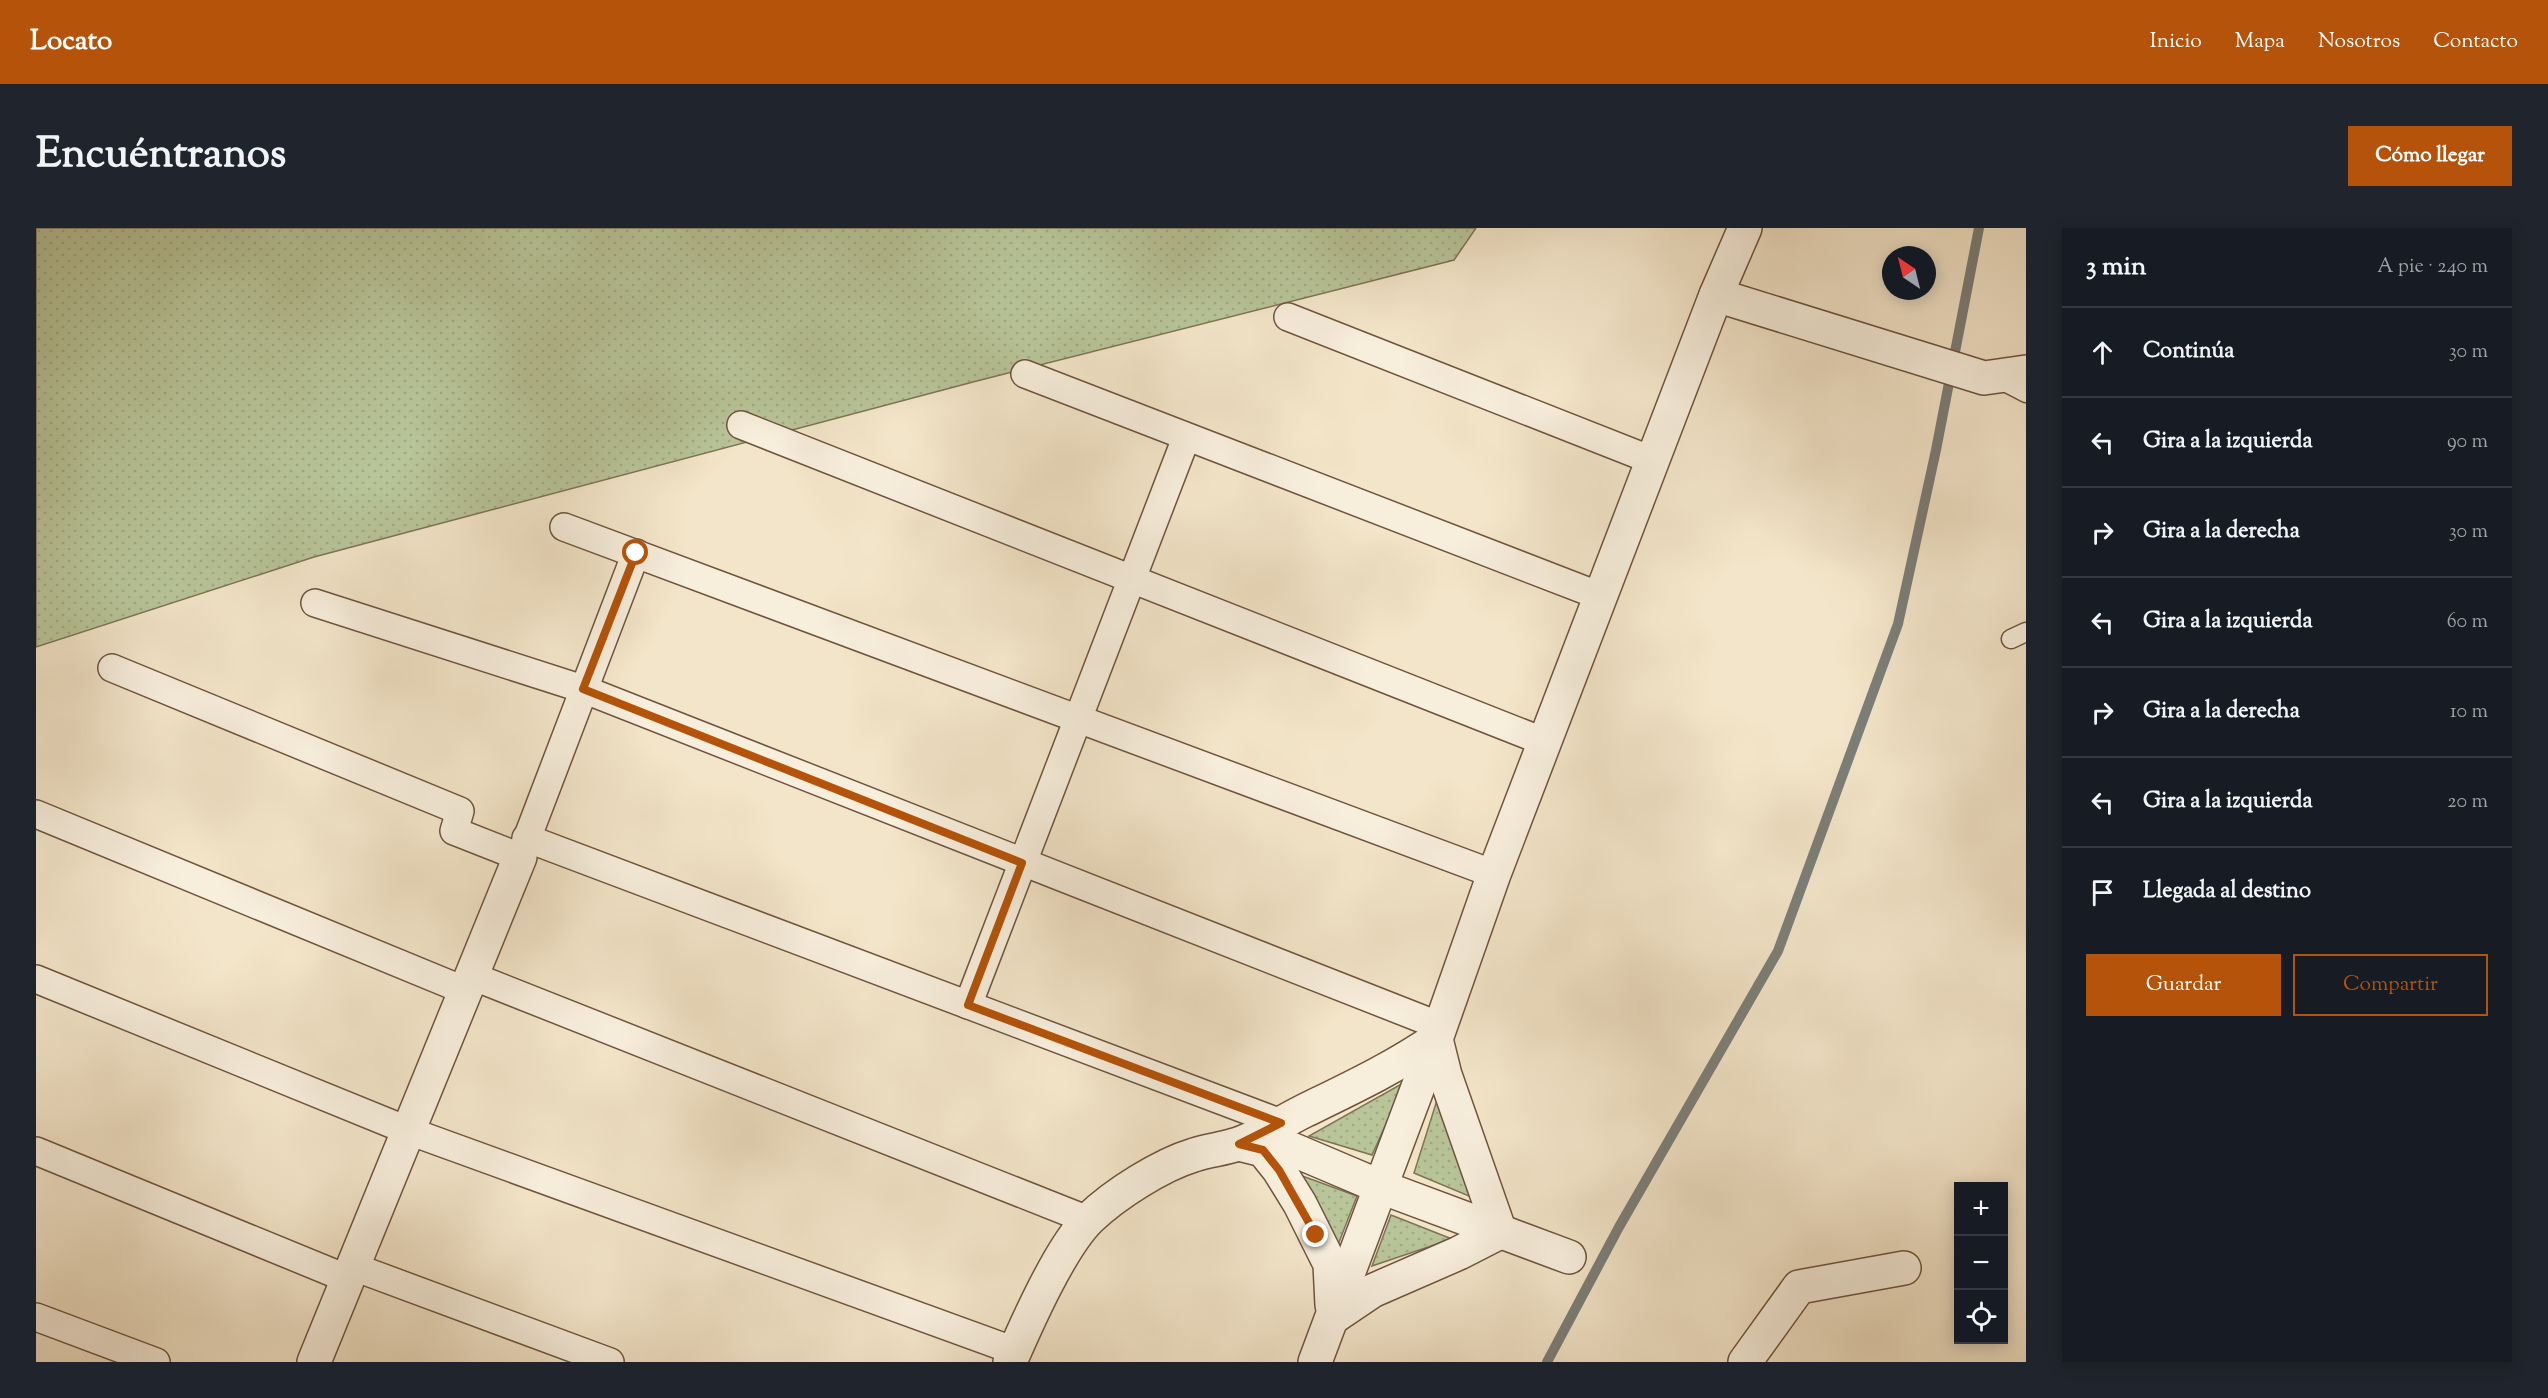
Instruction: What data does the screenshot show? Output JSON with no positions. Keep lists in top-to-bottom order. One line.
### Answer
{"north":"top left","page":{"header":"Locato","nav":["Inicio","Mapa","Nosotros","Contacto"],"title":"Encuéntranos","buttons":["Cómo llegar",["Guardar","Compartir"]],"heading":["3 min","A pie · 240 m"],"list":[["Continúa","30 m"],["Gira a la izquierda","90 m"],["Gira a la derecha","30 m"],["Gira a la izquierda","60 m"],["Gira a la derecha","10 m"],["Gira a la izquierda","20 m"],"Llegada al destino"],"map_buttons":["+","−"]}}
